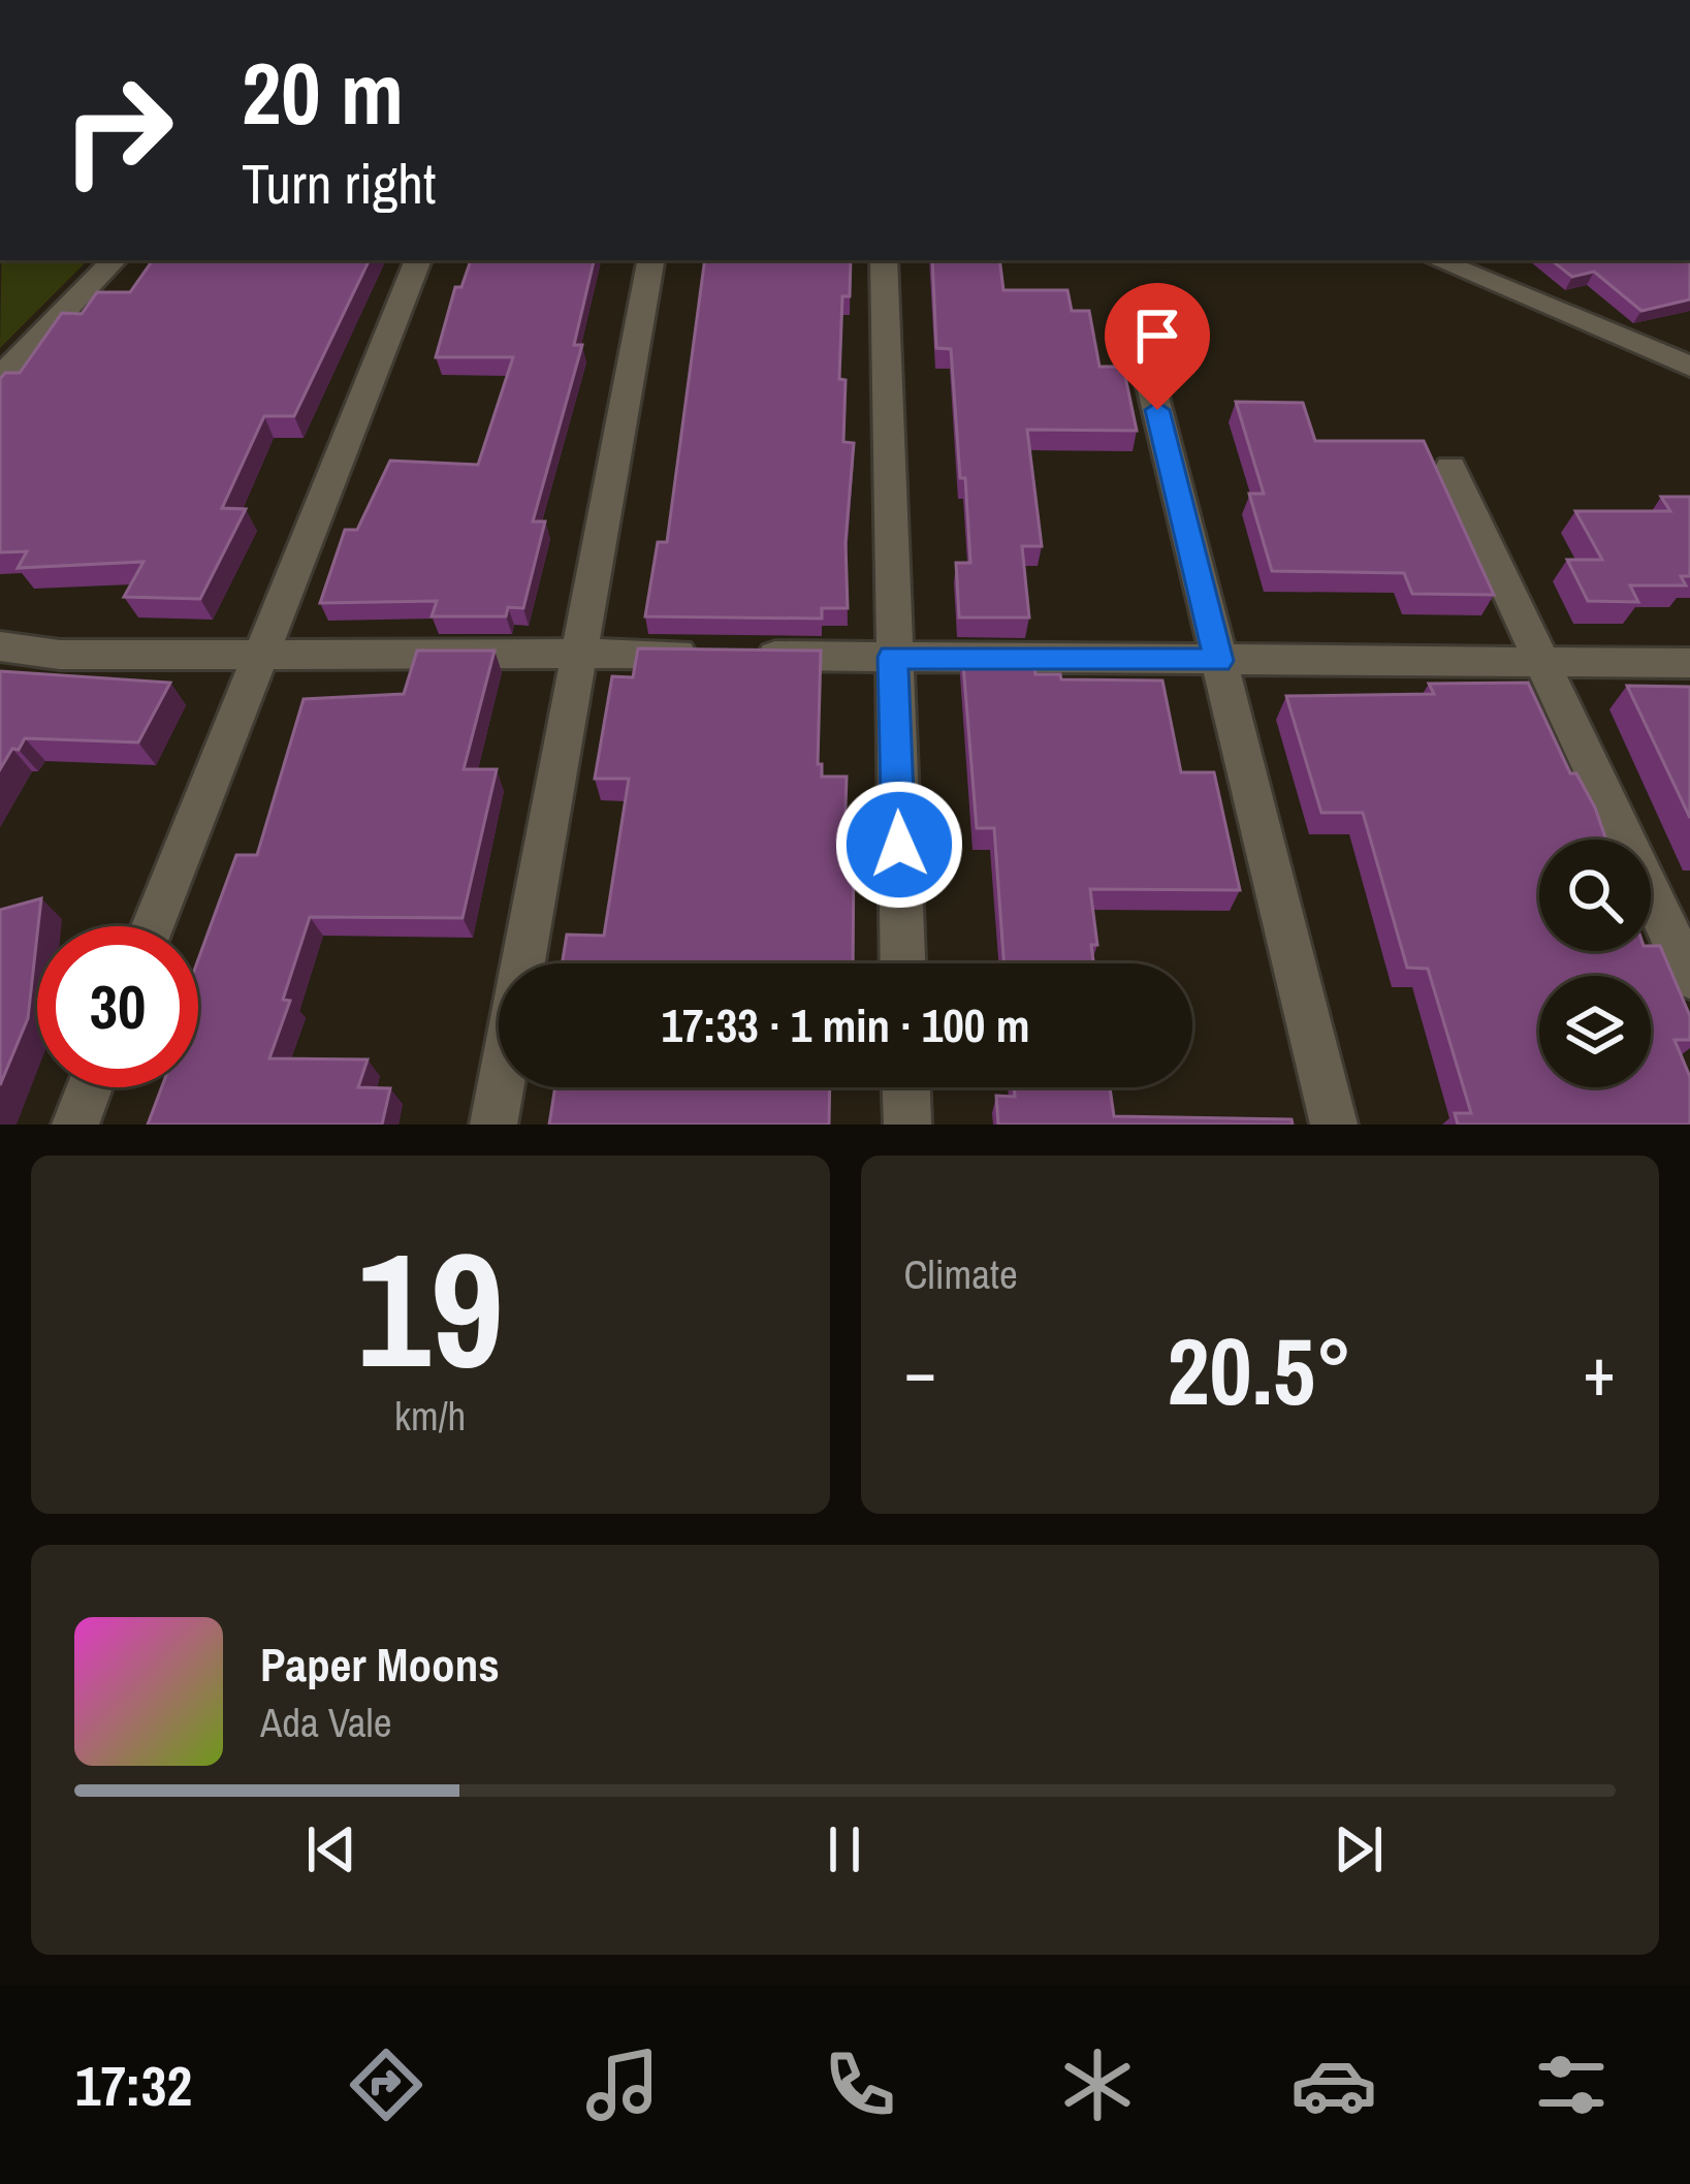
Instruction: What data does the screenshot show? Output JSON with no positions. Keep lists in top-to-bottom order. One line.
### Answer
{"page":{"turn":["20 m","Turn right"],"limit":"30","trip":"17:33 · 1 min · 100 m","tile":[["19","km/h"],"Climate"],"heat":["−","20.5°","+"],"song":["Paper Moons","Ada Vale"],"tabs":"17:32"}}
